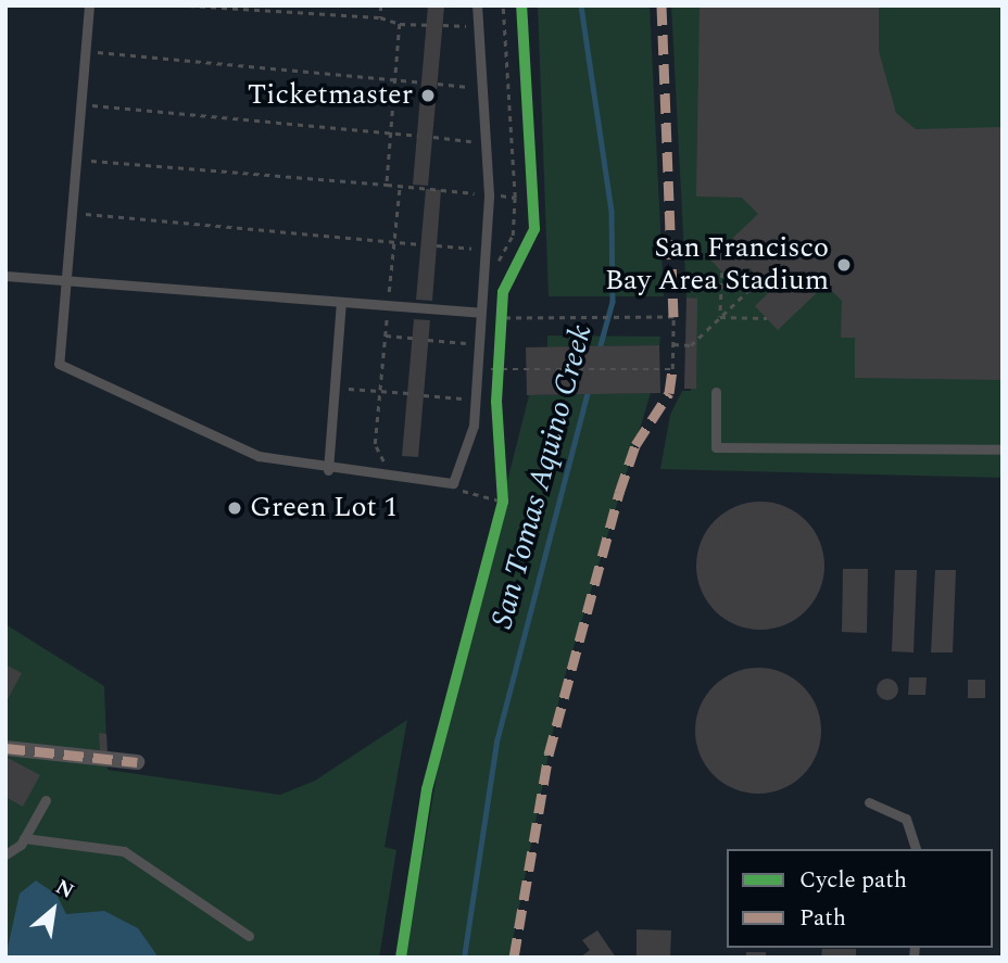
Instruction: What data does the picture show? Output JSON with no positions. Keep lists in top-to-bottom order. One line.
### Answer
{"water":["San Tomas Aquino Creek"],"places":["Ticketmaster","San Francisco Bay Area Stadium","Green Lot 1"],"legend":["Cycle path","Path"],"north":"top right"}
